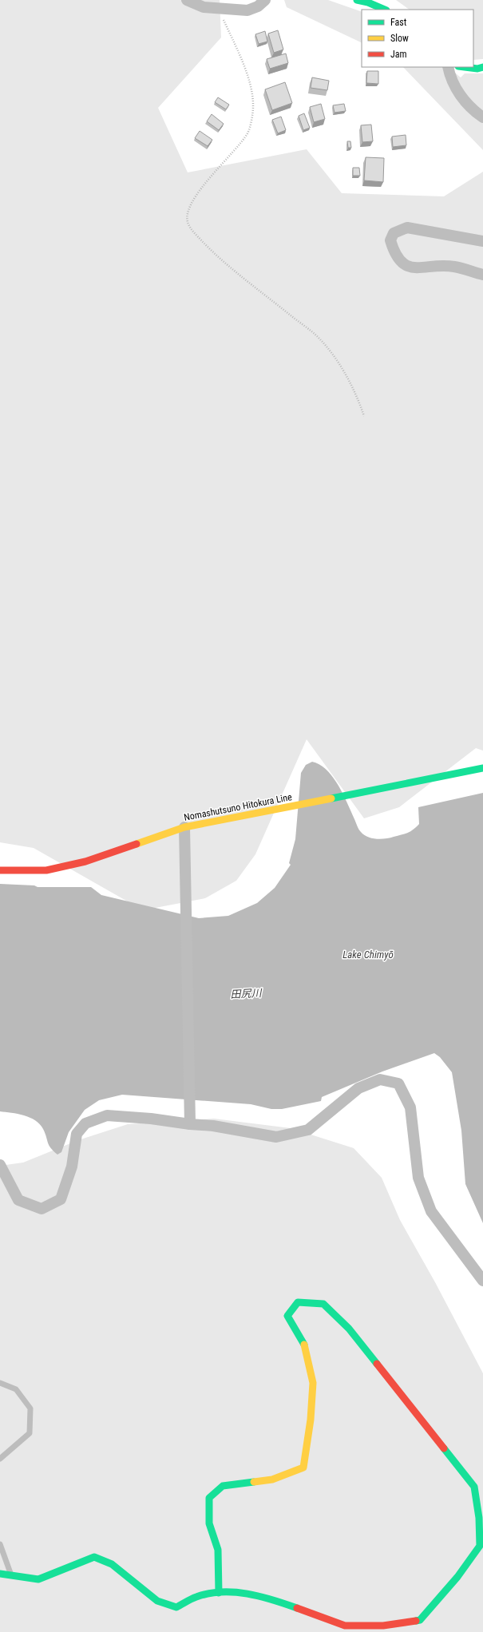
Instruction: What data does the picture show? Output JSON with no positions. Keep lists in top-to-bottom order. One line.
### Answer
{"streets":{"street":["Nomashutsuno Hitokura Line"]},"water":["Lake Chimyō","田尻川"],"legend":["Fast","Slow","Jam"]}
